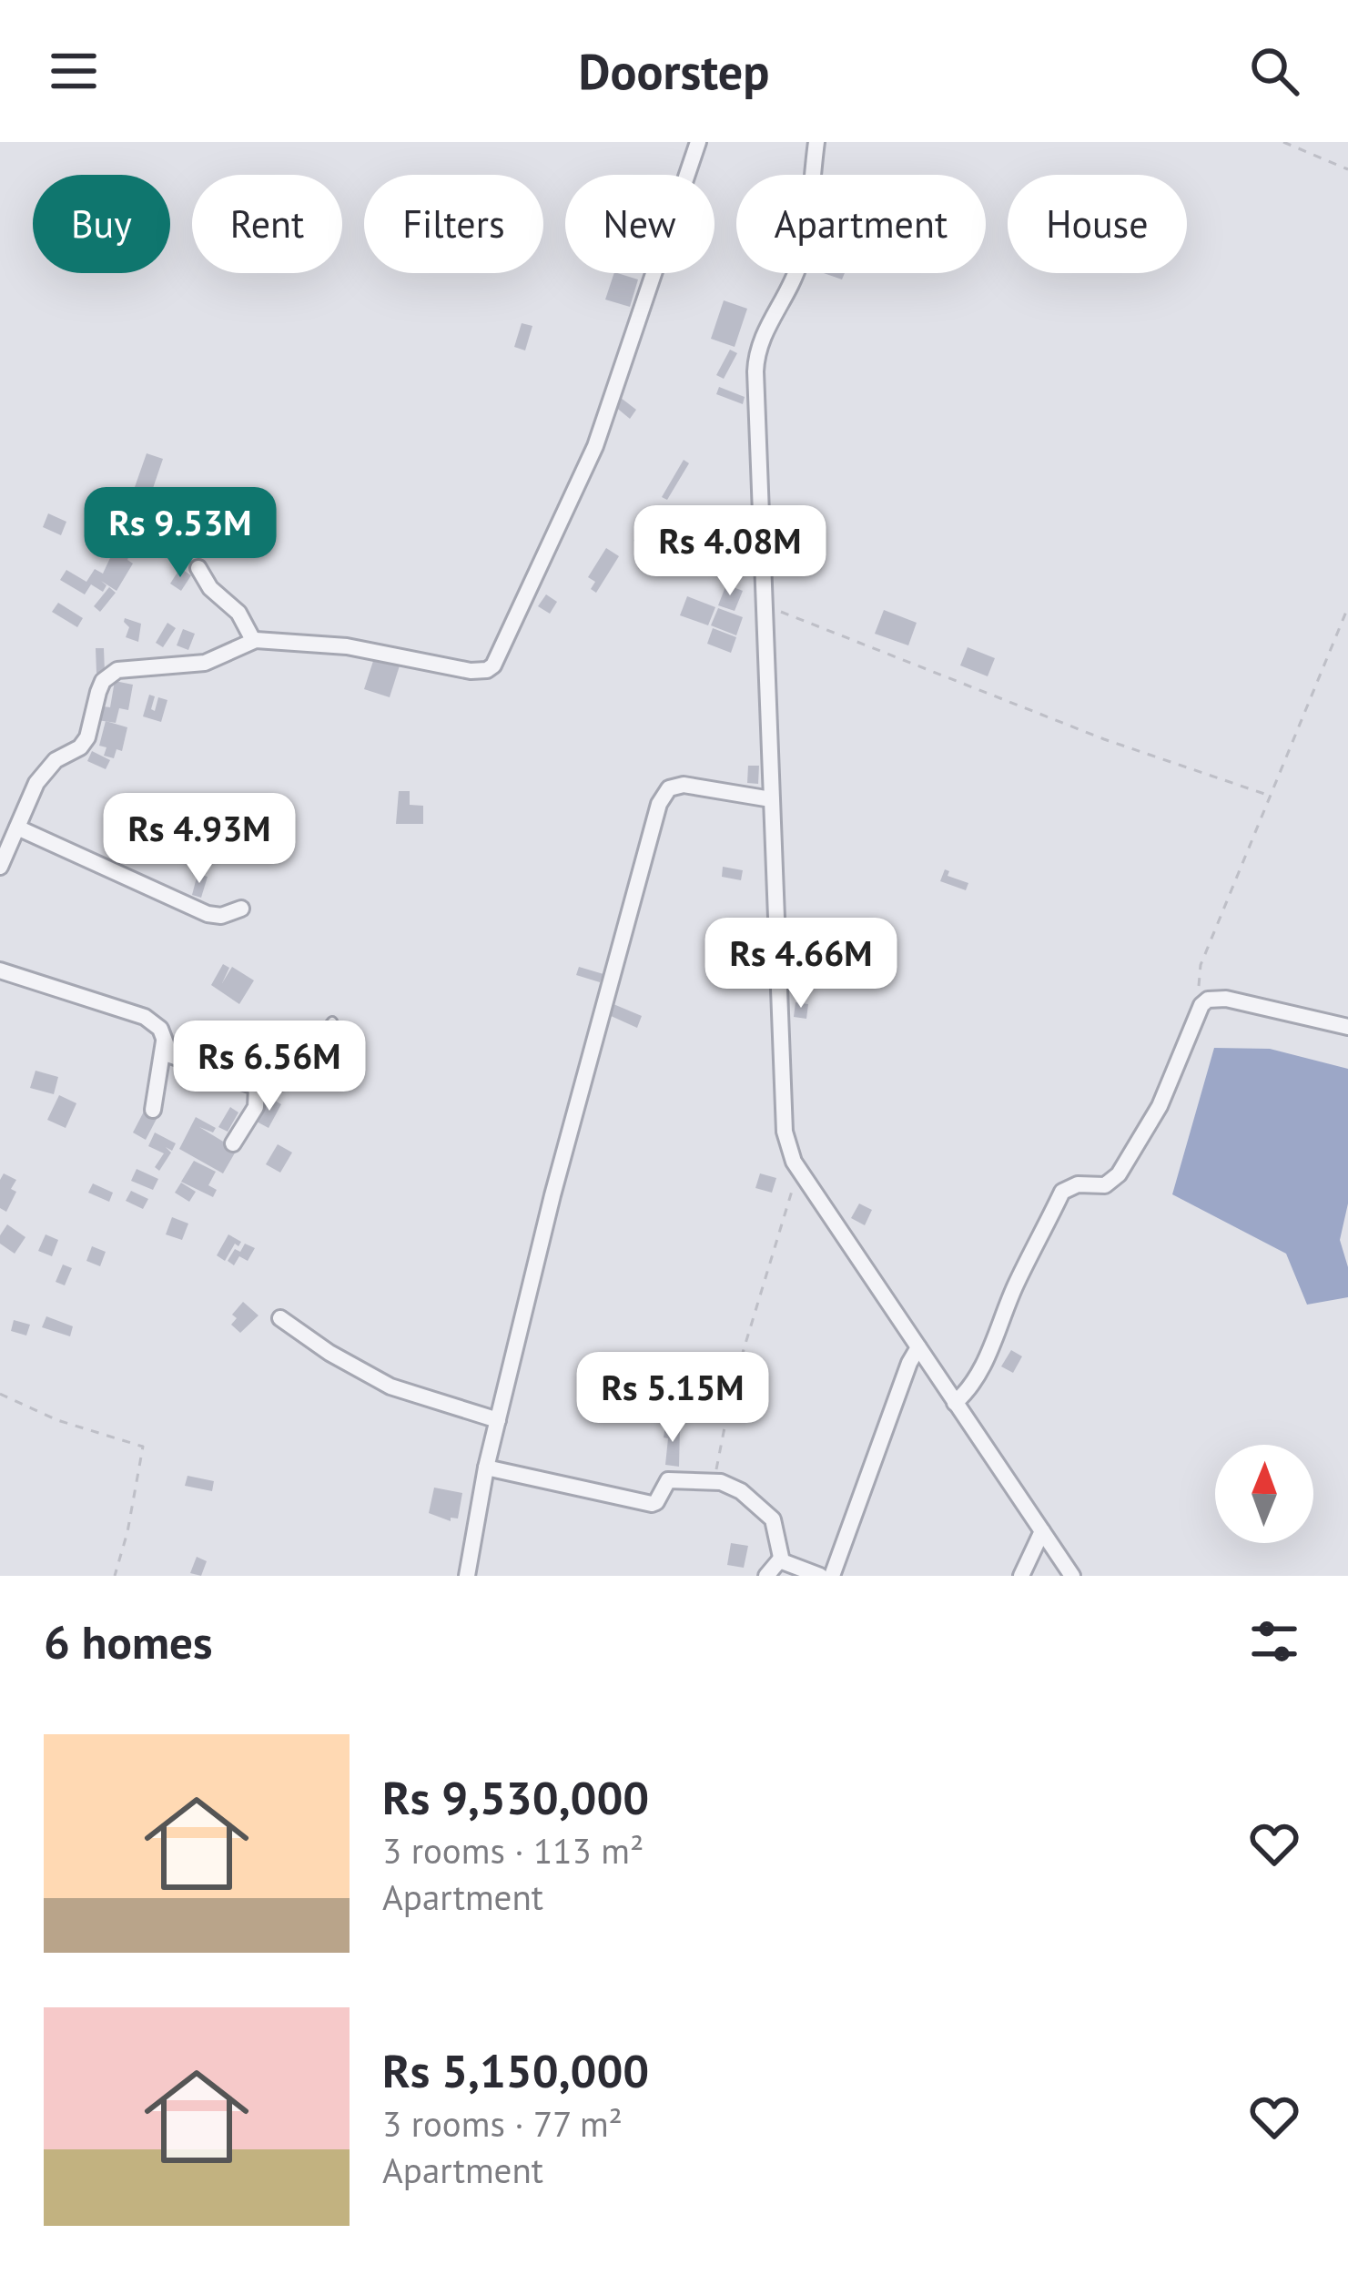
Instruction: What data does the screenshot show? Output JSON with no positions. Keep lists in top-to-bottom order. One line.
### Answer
{"north":"top","page":{"header":"Doorstep","chip":["Buy","Rent","Filters","New","Apartment","House"],"price":["Rs 9.53M","Rs 4.08M","Rs 4.93M","Rs 4.66M","Rs 6.56M","Rs 5.15M"],"heading":"6 homes","list":[{"name":"Rs 9,530,000","note":"3 rooms · 113 m² · Apartment"},{"name":"Rs 5,150,000","note":"3 rooms · 77 m² · Apartment"}]}}
